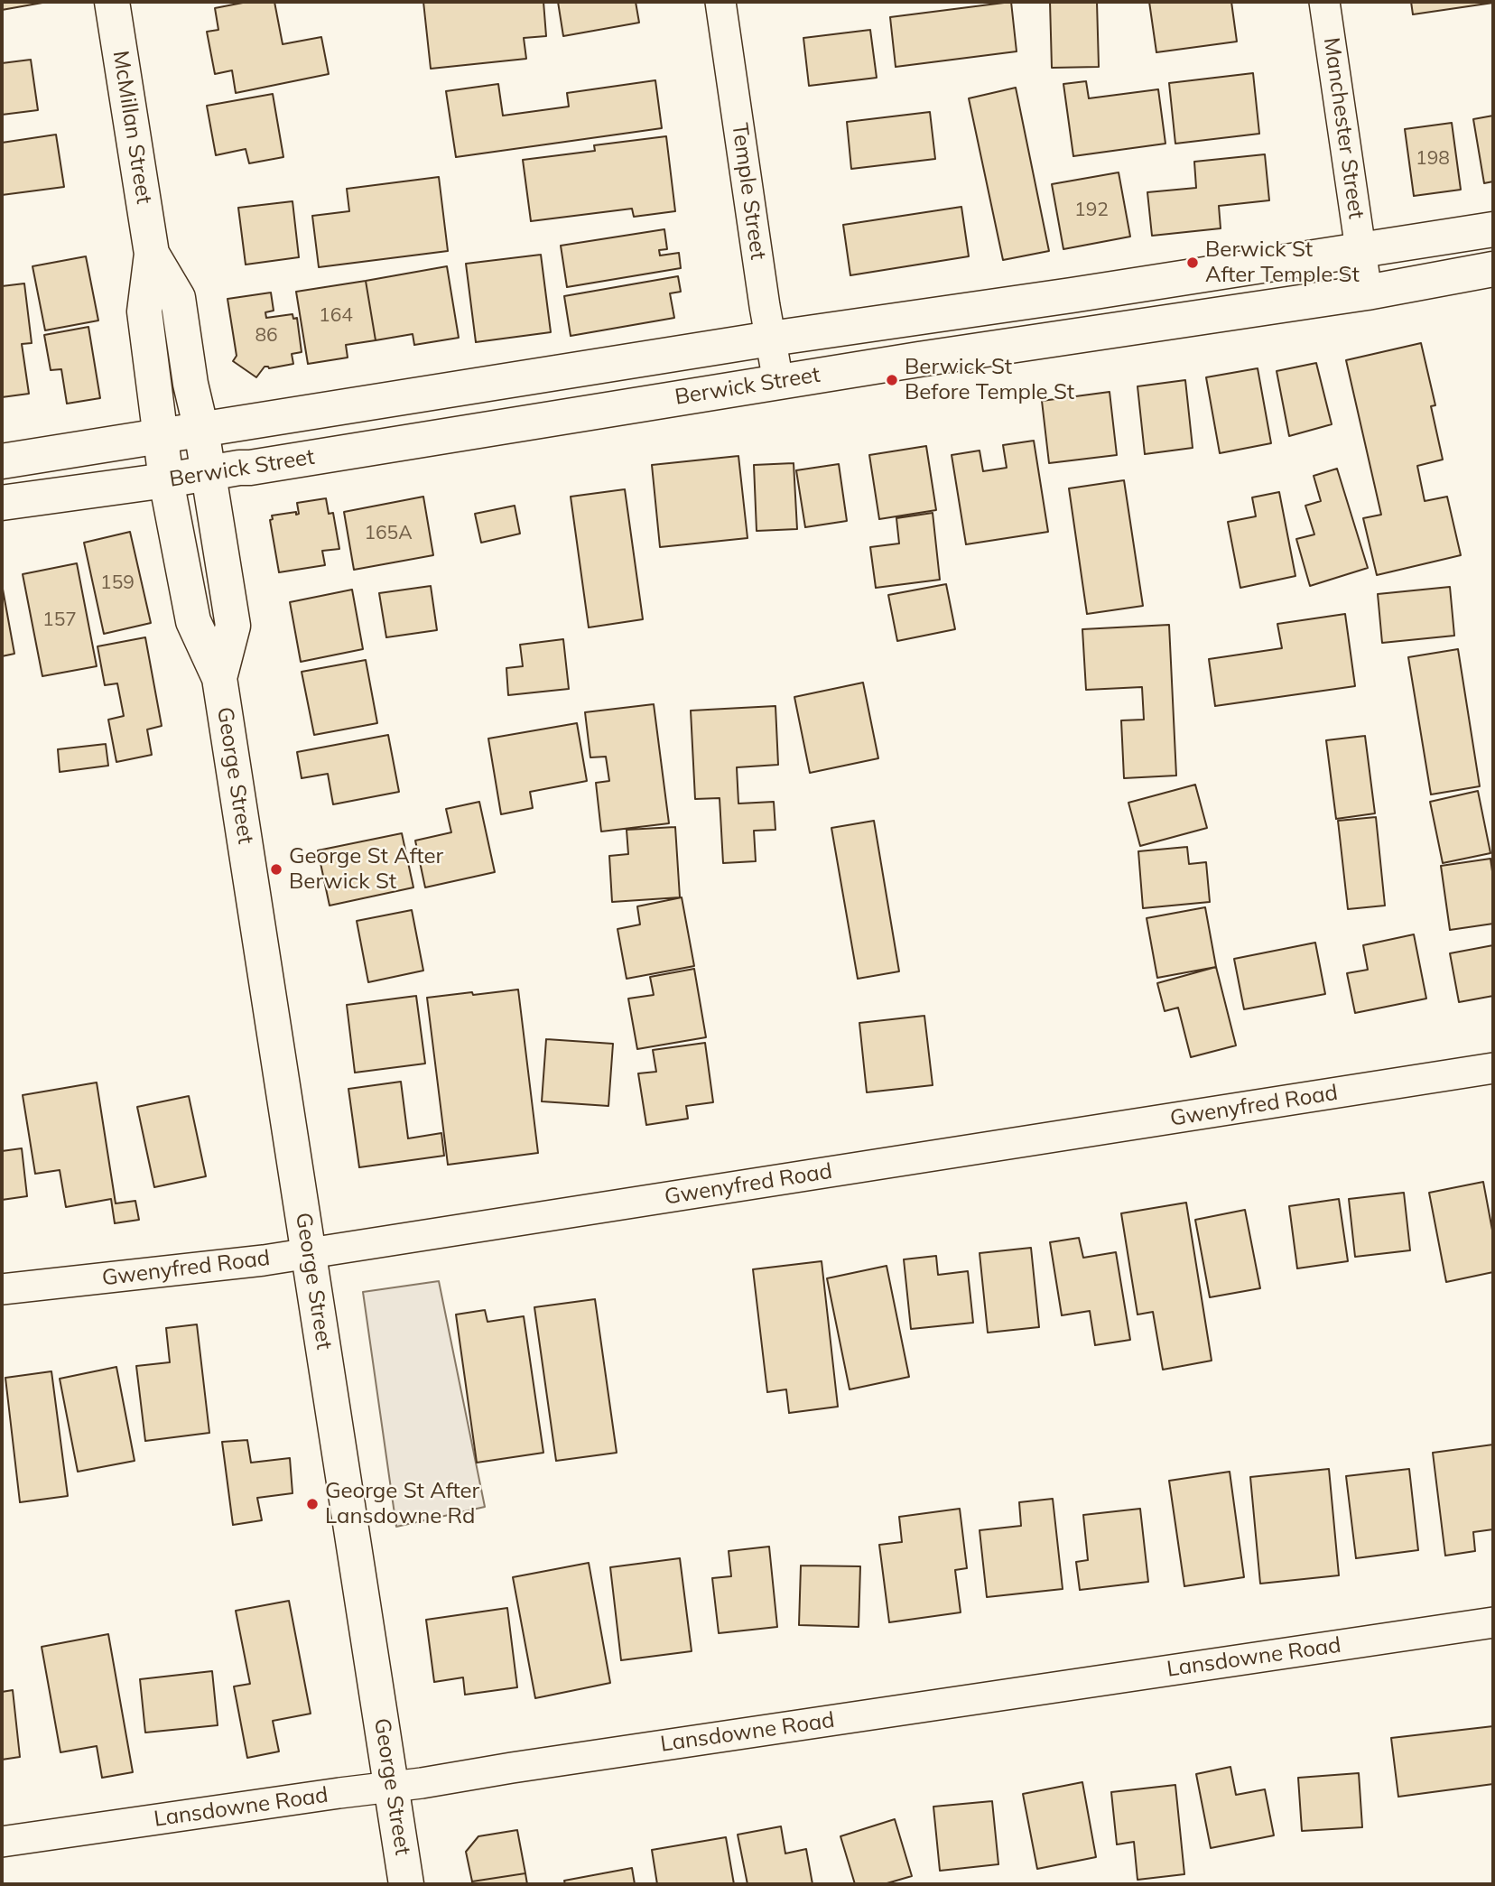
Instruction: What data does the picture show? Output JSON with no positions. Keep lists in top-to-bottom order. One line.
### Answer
{"streets":{"main road":["McMillan Street","Berwick Street","George Street"],"street":["Manchester Street","Temple Street","Gwenyfred Road","Lansdowne Road"]},"crossings":[["McMillan Street","Berwick Street"],["McMillan Street","George Street"],["Manchester Street","Berwick Street"],["Temple Street","Berwick Street"],["Berwick Street","George Street"],["George Street","Gwenyfred Road"],["George Street","Lansdowne Road"]],"places":["Berwick St After Temple St","Berwick St Before Temple St","George St After Berwick St","George St After Lansdowne Rd"],"house_numbers":["198","192","164","86","165A","159","157"]}
